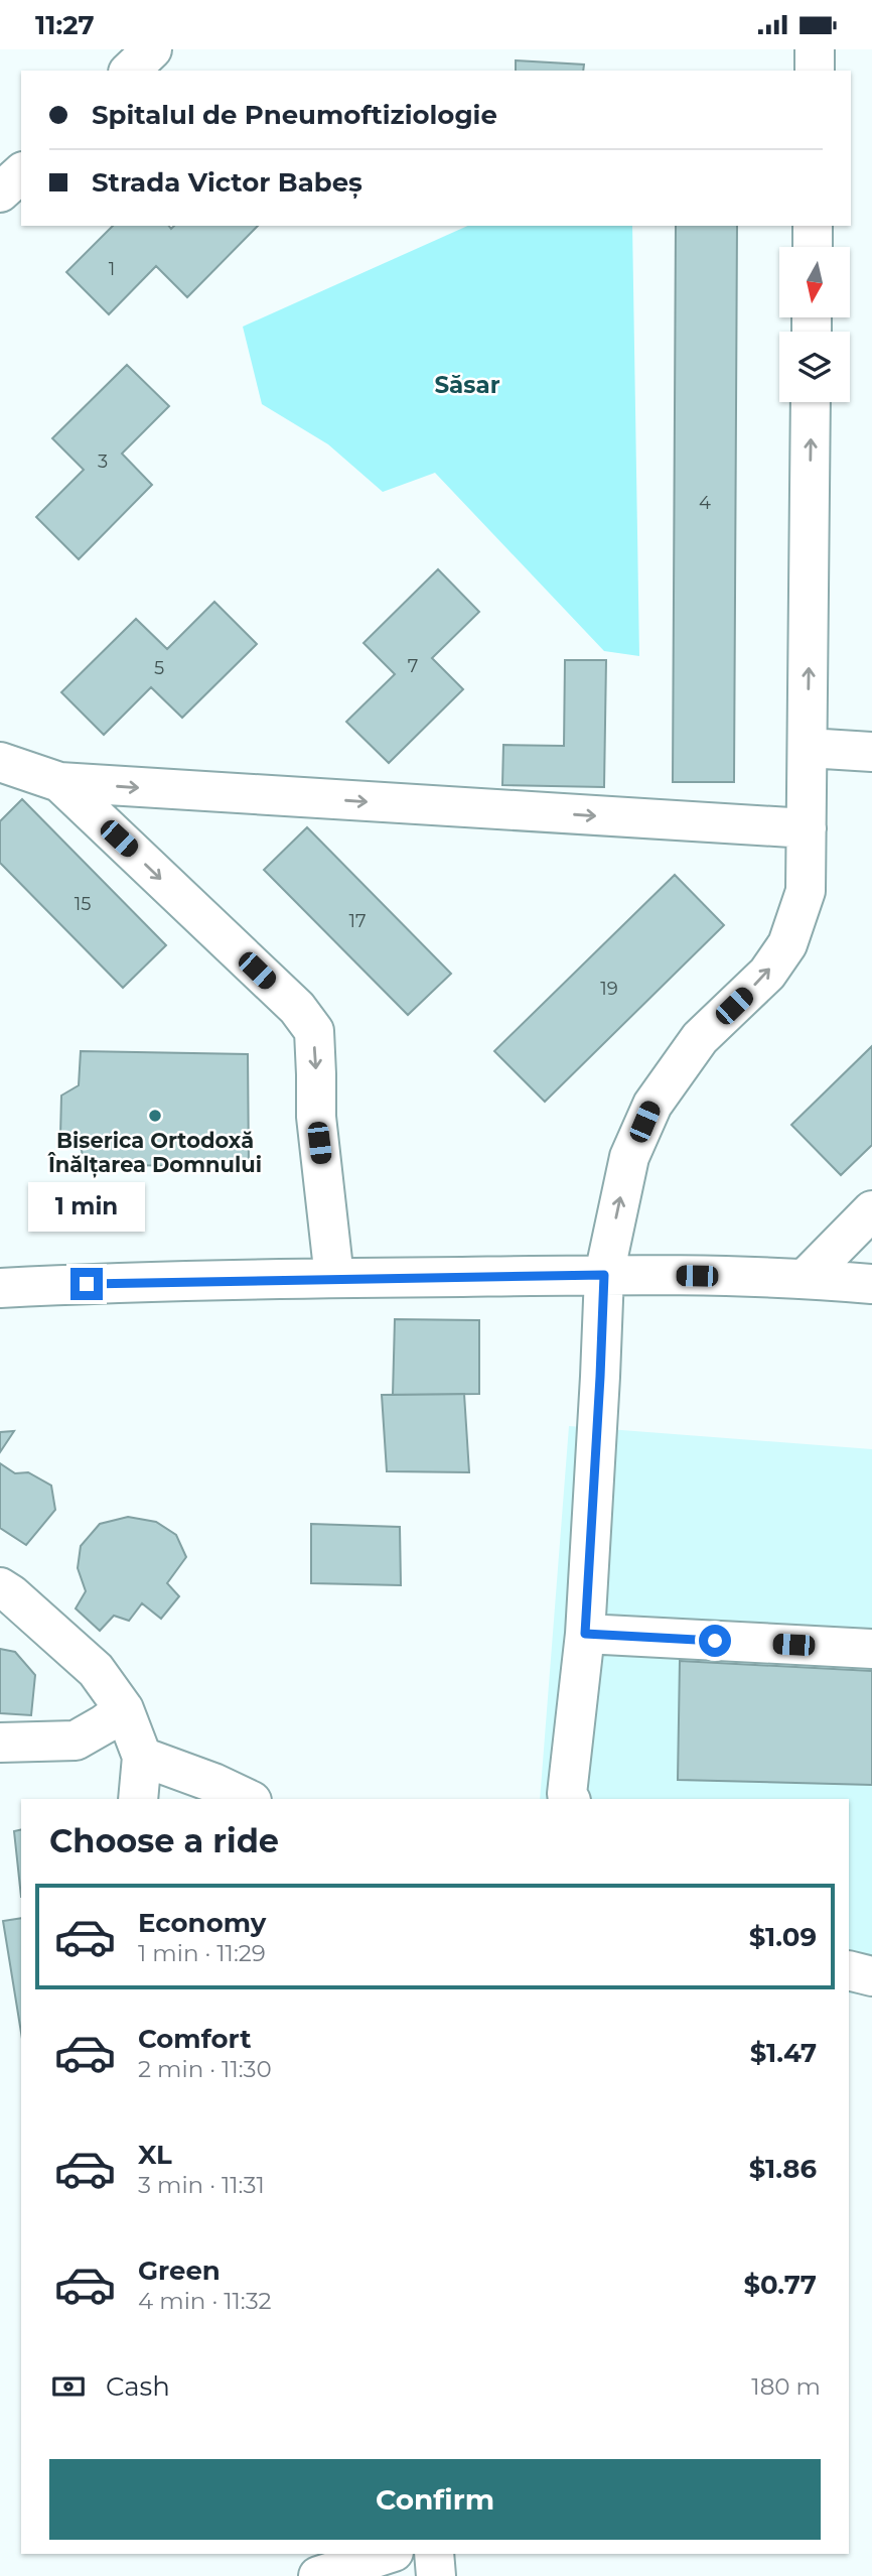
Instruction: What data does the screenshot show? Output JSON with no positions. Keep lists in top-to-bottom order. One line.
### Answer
{"districts":["Săsar"],"places":["Biserica Ortodoxă Înălțarea Domnului"],"house_numbers":["1","3","4","7","5","15","17","19"],"north":"bottom","page":{"status":"11:27","banner":["Spitalul de Pneumoftiziologie","Strada Victor Babeș"],"bubble":"1 min","heading":"Choose a ride","list":[{"name":"Economy","note":"1 min · 11:29","value":"$1.09"},{"name":"Comfort","note":"2 min · 11:30","value":"$1.47"},{"name":"XL","note":"3 min · 11:31","value":"$1.86"},{"name":"Green","note":"4 min · 11:32","value":"$0.77"}],"pay":["Cash","180 m"],"buttons":"Confirm"}}
